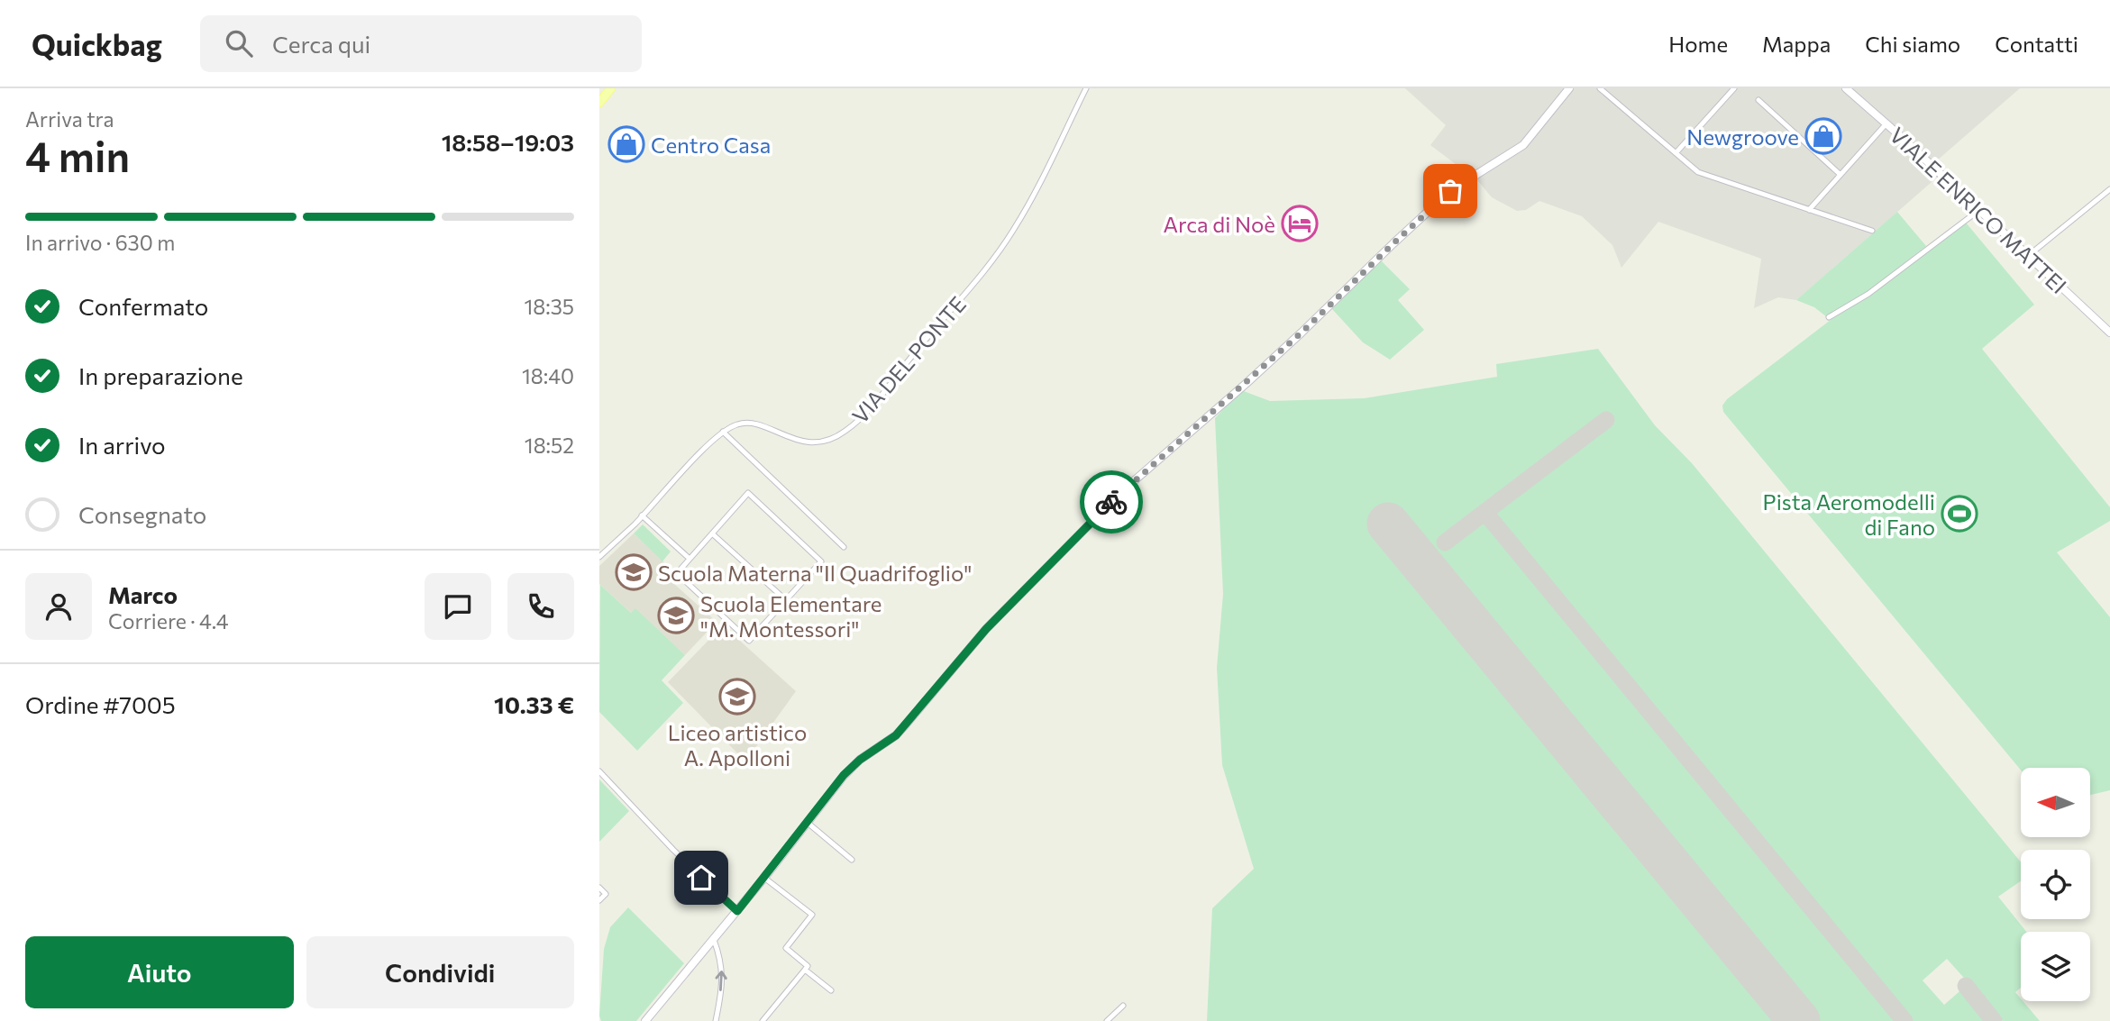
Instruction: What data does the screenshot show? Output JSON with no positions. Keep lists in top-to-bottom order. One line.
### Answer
{"streets":{"street":["VIALE ENRICO MATTEI","VIA DEL PONTE"]},"places":{"shop":["Newgroove","Centro Casa"],"hotel":["Arca di Noè"],"sports":["Pista Aeromodelli di Fano"],"school or university":["Scuola Materna \"Il Quadrifoglio\"","Scuola Elementare \"M. Montessori\"","Liceo artistico A. Apolloni"]},"north":"left","page":{"header":"Quickbag","search":"Cerca qui","nav":["Home","Mappa","Chi siamo","Contatti"],"heading":["4 min","Arriva tra","18:58–19:03"],"panel":["Marco","Corriere · 4.4","Ordine #7005","10.33 €"],"bar":"In arrivo · 630 m","list":[["Confermato","18:35"],["In preparazione","18:40"],["In arrivo","18:52"],"Consegnato"],"buttons":["Aiuto","Condividi"]}}
